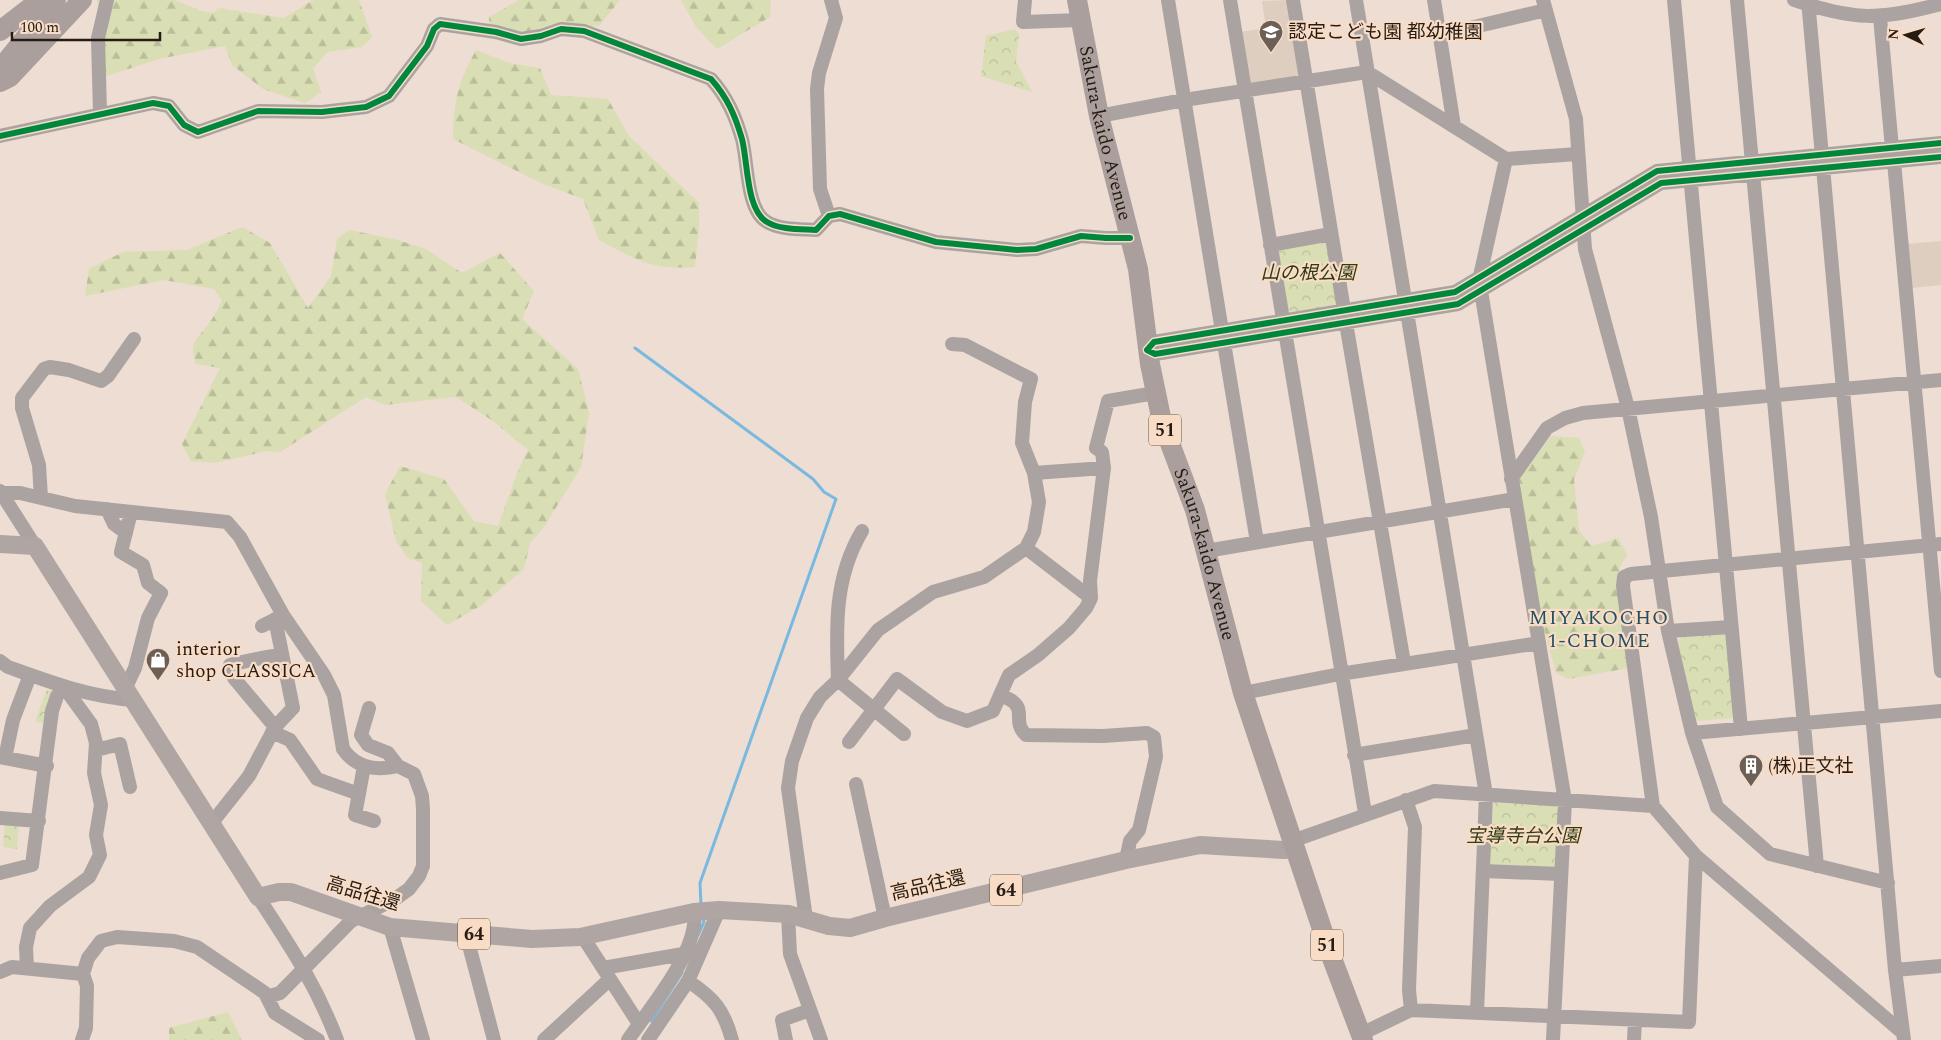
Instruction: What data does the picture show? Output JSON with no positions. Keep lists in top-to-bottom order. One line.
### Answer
{"streets":{"highway":["Sakura-kaido Avenue","51"],"main road":["高品往還","64"]},"crossings":[["Sakura-kaido Avenue","高品往還"],["高品往還","64"]],"districts":["MIYAKOCHO 1-CHOME"],"parks":["山の根公園","宝導寺台公園"],"places":{"school or university":["認定こども園 都幼稚園"],"shop":["interior shop CLASSICA"],"building":["(株)正文社"]},"scale_bar":"100 m","north":"left"}
